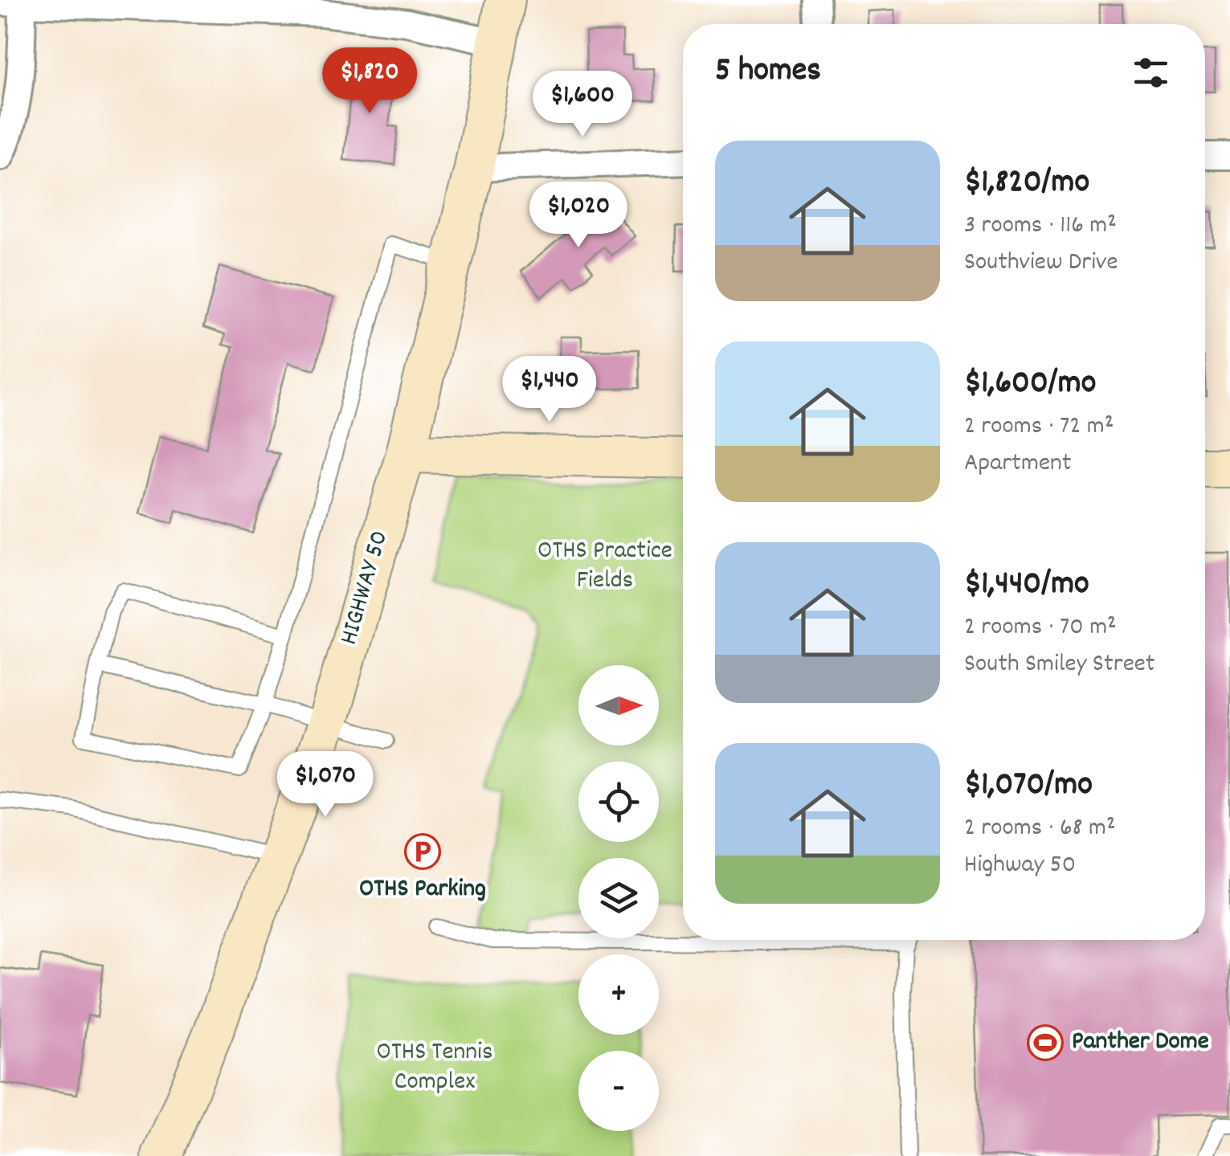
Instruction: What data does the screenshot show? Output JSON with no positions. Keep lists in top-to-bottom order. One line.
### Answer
{"streets":{"main road":["HIGHWAY 50"]},"parks":["OTHS Practice Fields","OTHS Tennis Complex"],"places":{"parking":["OTHS Parking"],"sports":["Panther Dome"]},"north":"right","page":{"heading":"5 homes","price":["$1,820","$1,600","$1,020","$1,440","$1,070"],"list":[{"name":"$1,820/mo","note":"3 rooms · 116 m² · Southview Drive"},{"name":"$1,600/mo","note":"2 rooms · 72 m² · Apartment"},{"name":"$1,440/mo","note":"2 rooms · 70 m² · South Smiley Street"},{"name":"$1,070/mo","note":"2 rooms · 68 m² · Highway 50"}],"map_buttons":["+","−"]}}
